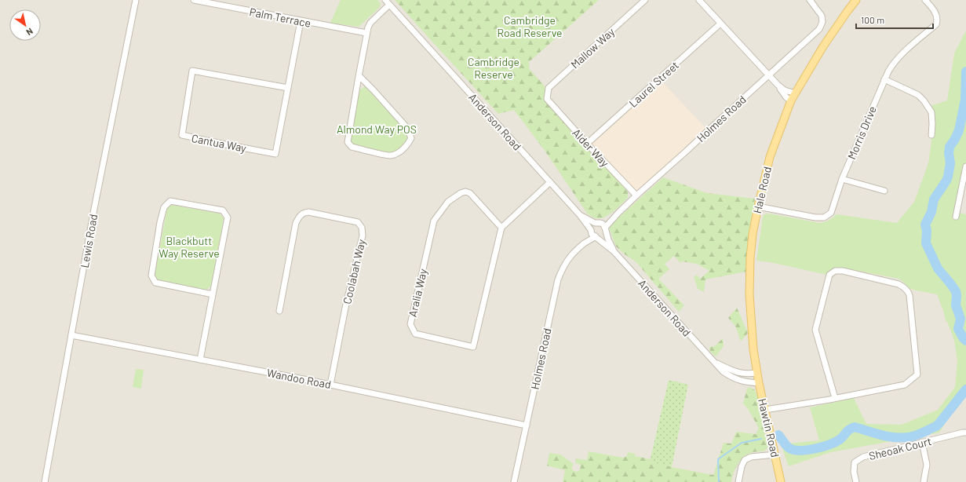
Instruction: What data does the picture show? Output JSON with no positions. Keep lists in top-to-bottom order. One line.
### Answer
{"streets":{"main road":["Hale Road","Hawtin Road"],"street":["Palm Terrace","Mallow Way","Laurel Street","Holmes Road","Anderson Road","Morris Drive","Cantua Way","Alder Way","Lewis Road","Coolabah Way","Aralia Way","Wandoo Road","Sheoak Court"]},"crossings":[["Palm Terrace","Cantua Way"],["Mallow Way","Alder Way"],["Laurel Street","Alder Way"],["Holmes Road","Anderson Road"],["Holmes Road","Alder Way"],["Holmes Road","Wandoo Road"],["Anderson Road","Hale Road"],["Anderson Road","Hawtin Road"],["Morris Drive","Hale Road"],["Hale Road","Hawtin Road"],["Lewis Road","Wandoo Road"],["Coolabah Way","Wandoo Road"]],"parks":["Cambridge Road Reserve","Cambridge Reserve","Almond Way POS","Blackbutt Way Reserve"],"scale_bar":"100 m","north":"bottom right"}
